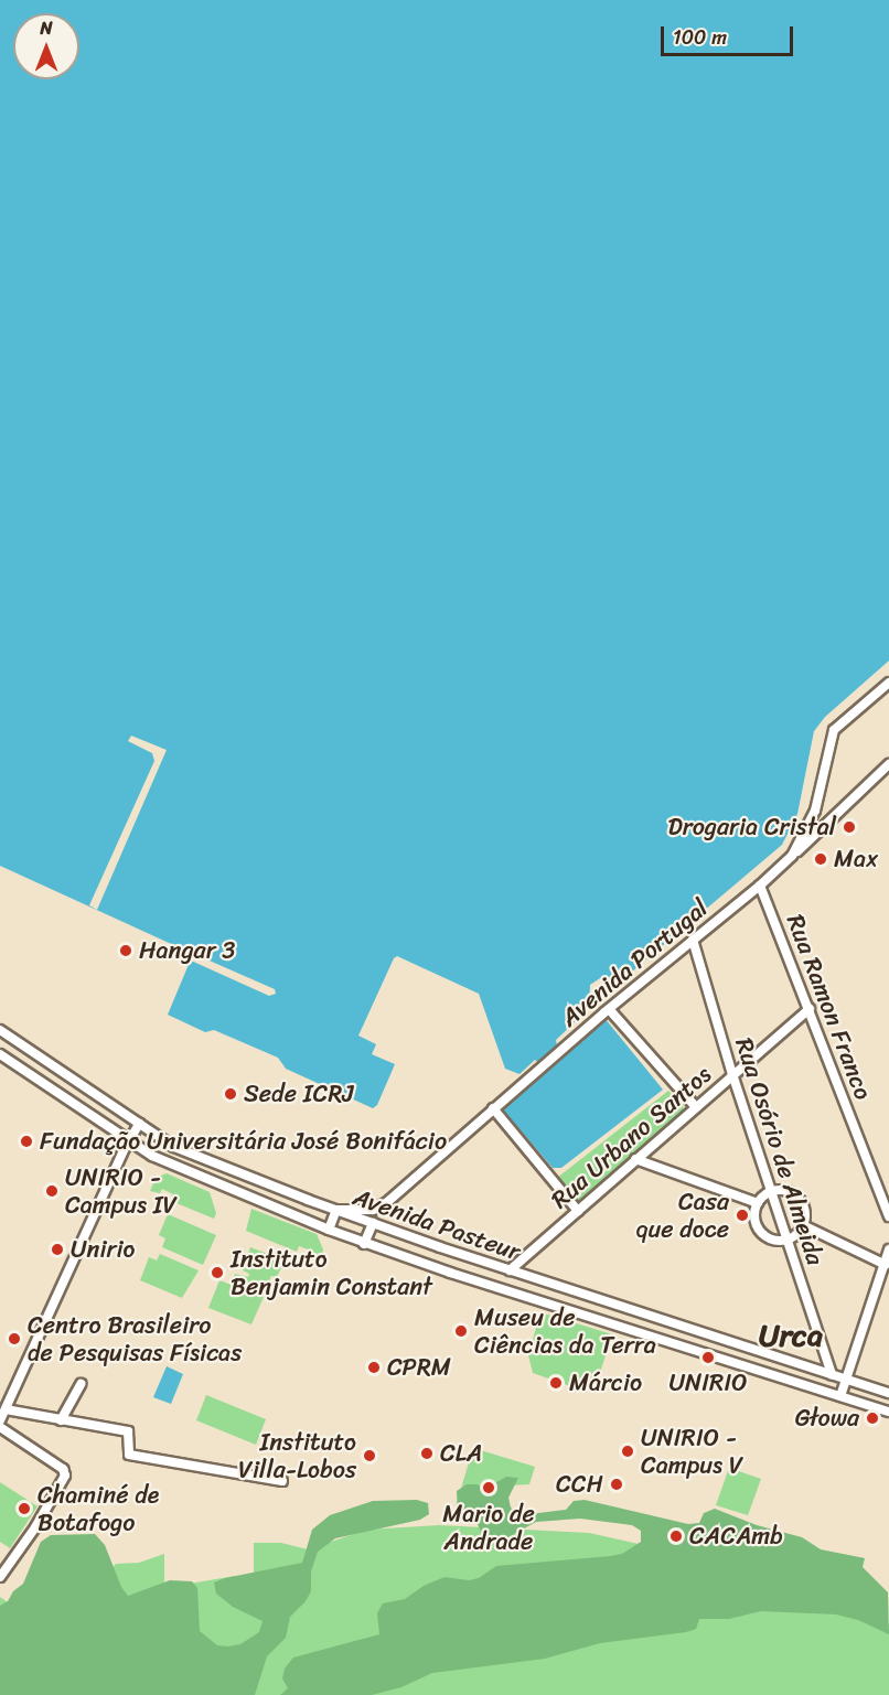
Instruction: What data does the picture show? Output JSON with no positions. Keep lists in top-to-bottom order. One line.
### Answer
{"streets":{"street":["Avenida Portugal","Rua Ramon Franco","Rua Urbano Santos","Rua Osório de Almeida","Avenida Pasteur"]},"crossings":[["Avenida Portugal","Rua Ramon Franco"],["Avenida Portugal","Rua Osório de Almeida"],["Avenida Portugal","Avenida Pasteur"],["Rua Ramon Franco","Rua Urbano Santos"],["Rua Urbano Santos","Rua Osório de Almeida"],["Rua Urbano Santos","Avenida Pasteur"],["Rua Osório de Almeida","Avenida Pasteur"]],"districts":["Urca"],"places":["Drogaria Cristal","Max","Hangar 3","Sede ICRJ","Fundação Universitária José Bonifácio","UNIRIO - Campus IV","Casa que doce","Unirio","Instituto Benjamin Constant","Museu de Ciências da Terra","Centro Brasileiro de Pesquisas Físicas","UNIRIO","CPRM","Márcio","Głowa","UNIRIO - Campus V","CLA","Instituto Villa-Lobos","CCH","Mario de Andrade","Chaminé de Botafogo","CACAmb"],"scale_bar":"100 m","north":"top"}
